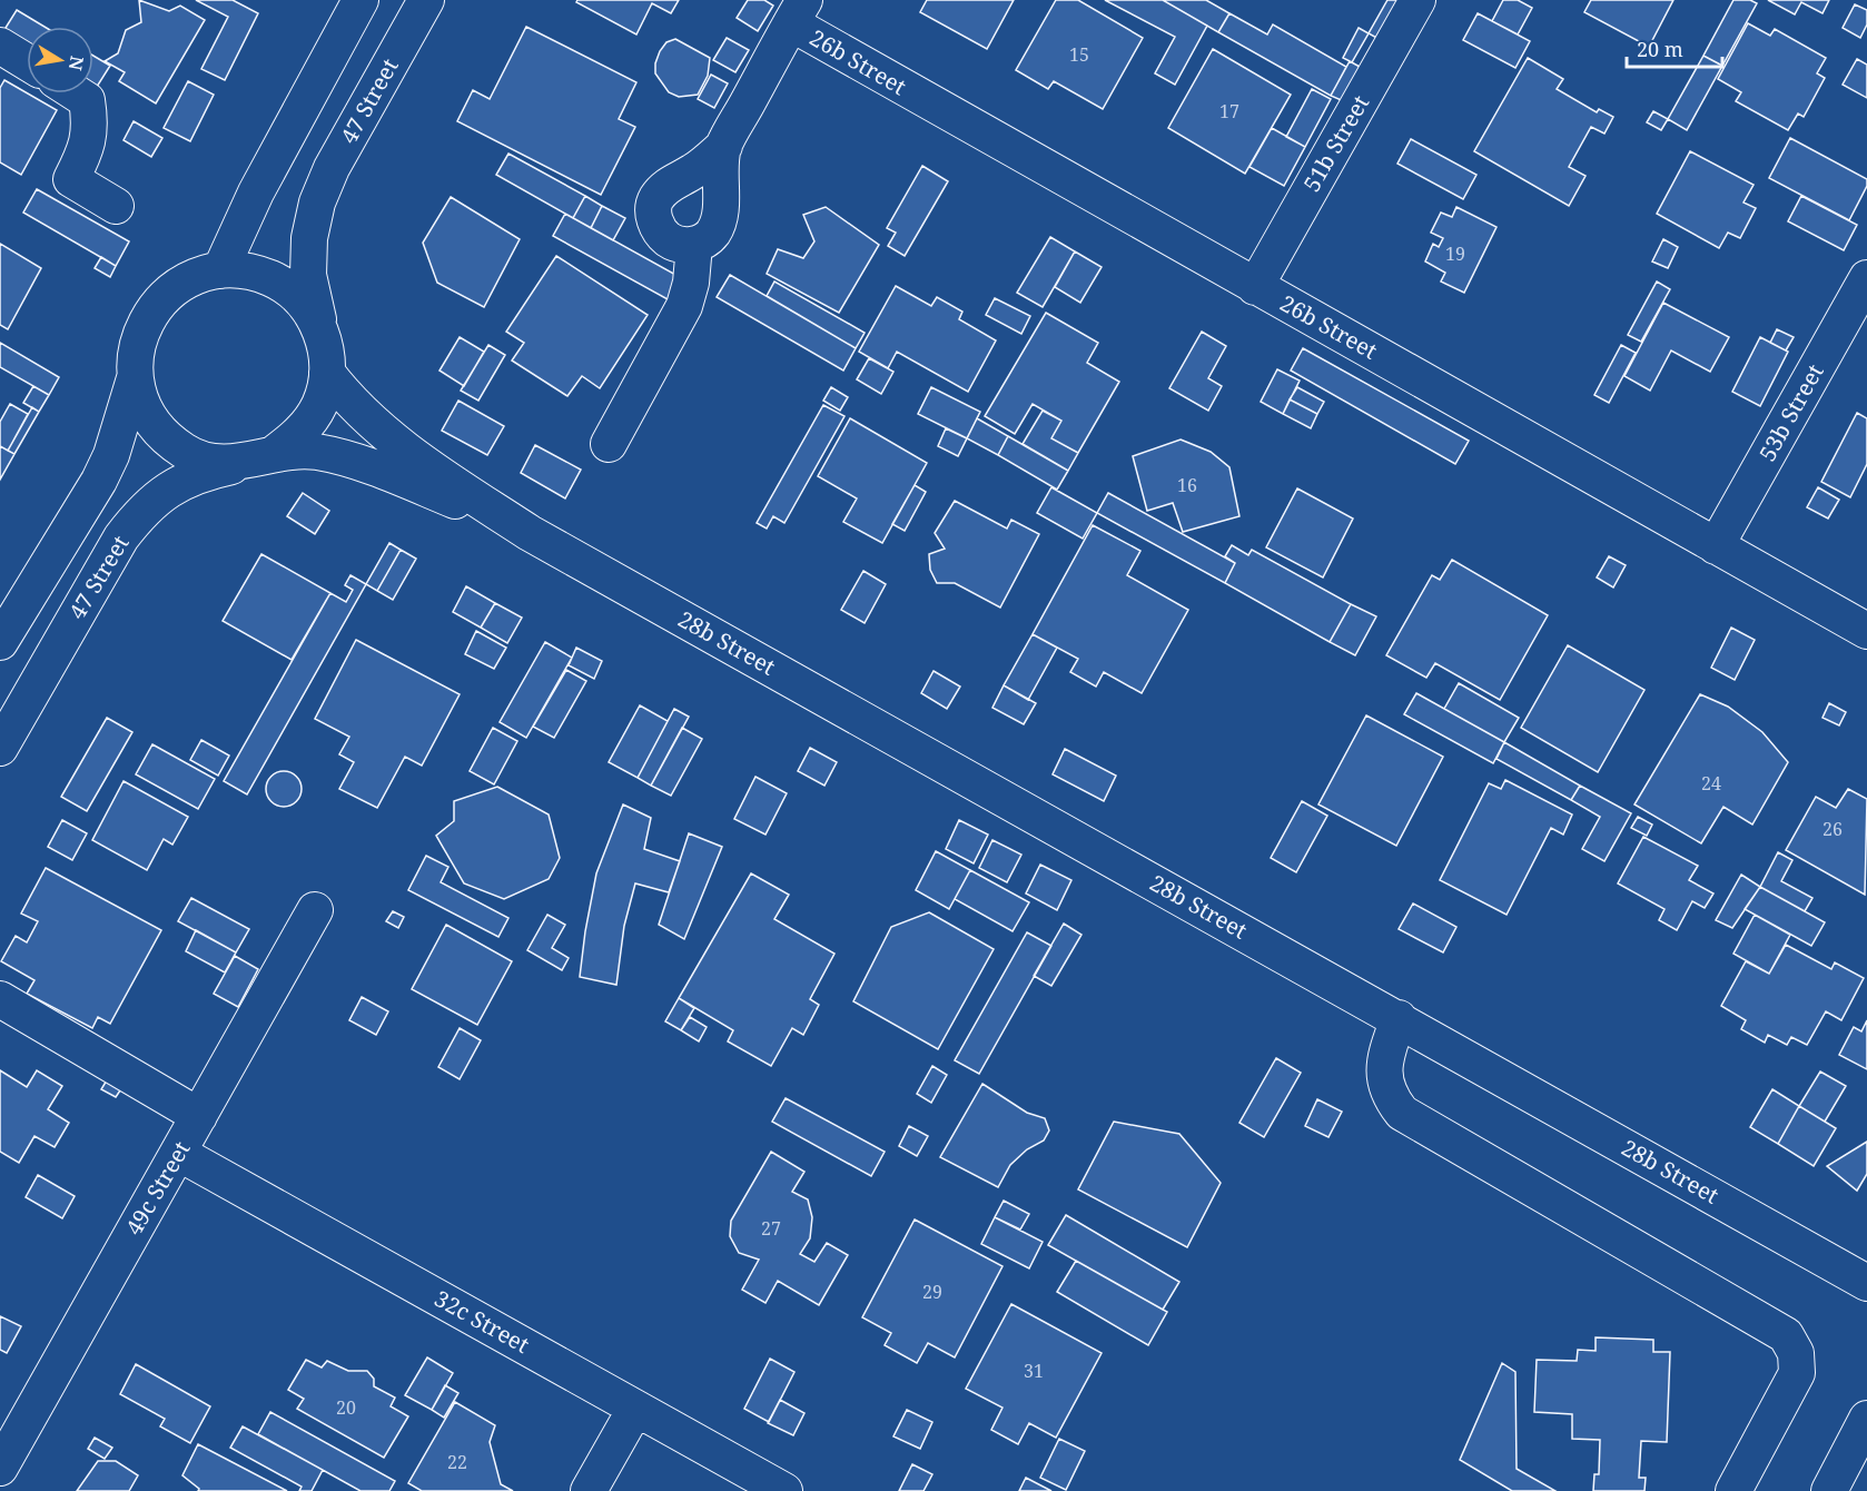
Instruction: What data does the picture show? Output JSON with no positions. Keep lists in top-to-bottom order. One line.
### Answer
{"streets":{"street":["26b Street","47 Street","51b Street","53b Street","28b Street","49c Street","32c Street"]},"crossings":[["26b Street","51b Street"],["26b Street","53b Street"],["47 Street","28b Street"],["49c Street","32c Street"]],"house_numbers":["15","17","19","16","24","26","27","29","31","20","22"],"scale_bar":"20 m","north":"right"}
